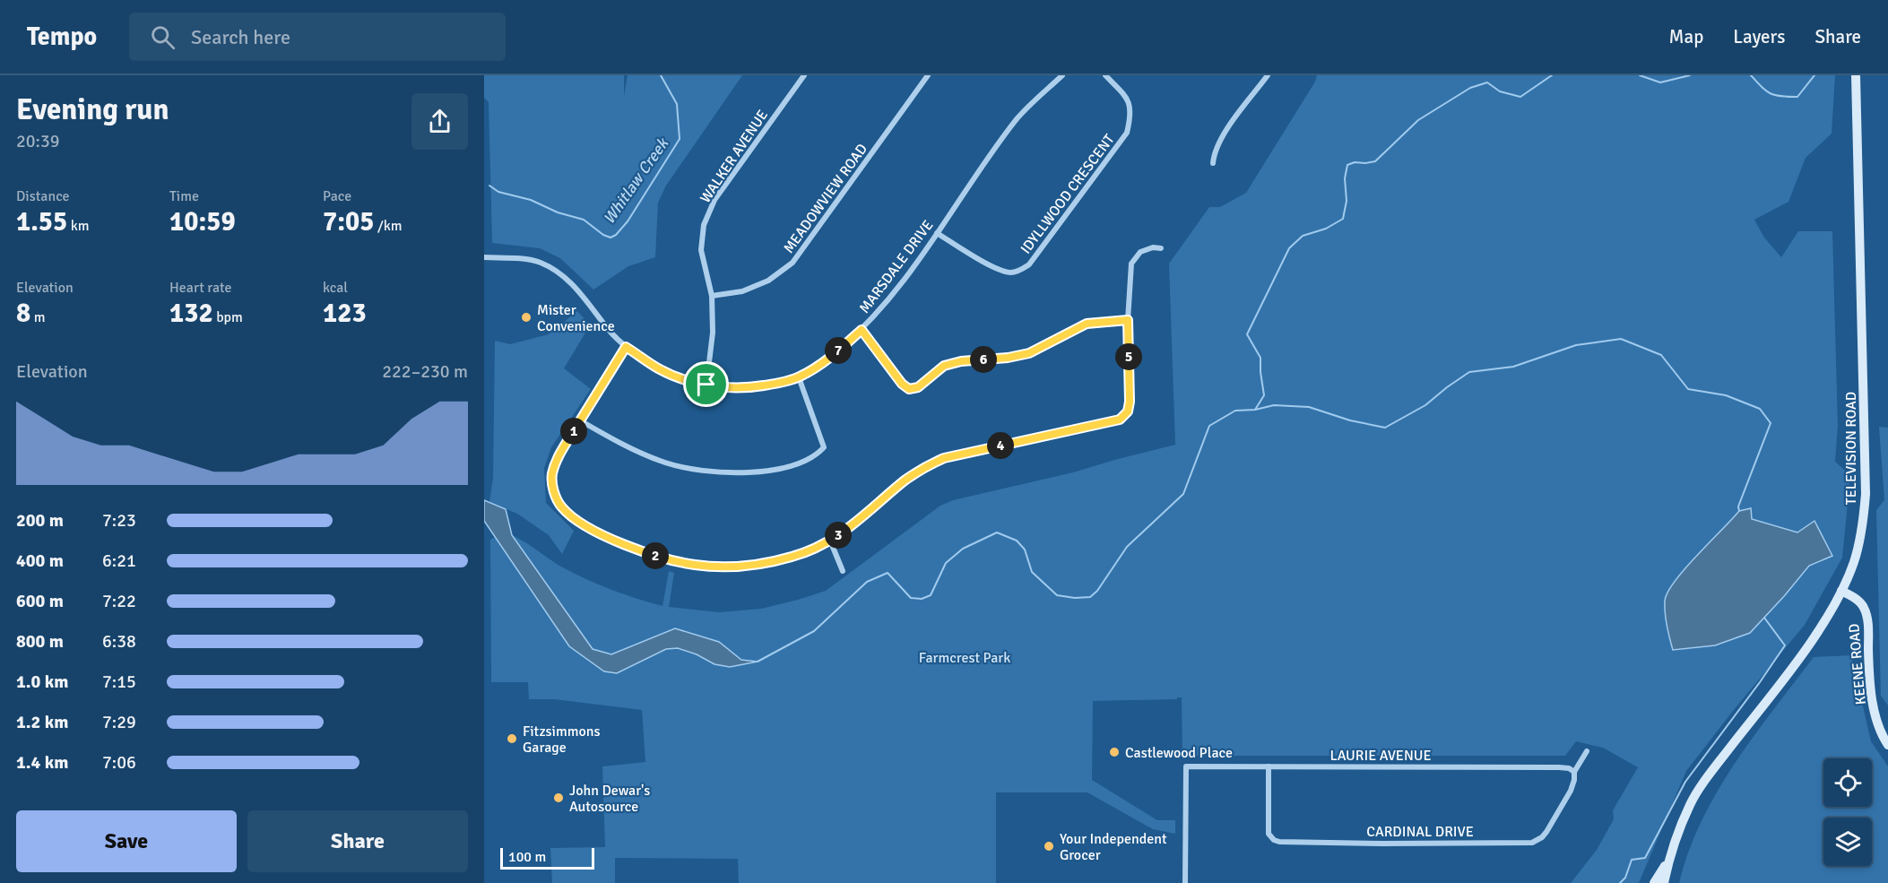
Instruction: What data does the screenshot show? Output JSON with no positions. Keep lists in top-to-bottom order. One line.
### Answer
{"streets":{"main road":["TELEVISION ROAD","KEENE ROAD"],"street":["WALKER AVENUE","IDYLLWOOD CRESCENT","MEADOWVIEW ROAD","MARSDALE DRIVE","LAURIE AVENUE","CARDINAL DRIVE"]},"crossings":[["WALKER AVENUE","MEADOWVIEW ROAD"],["WALKER AVENUE","MARSDALE DRIVE"],["IDYLLWOOD CRESCENT","MARSDALE DRIVE"],["TELEVISION ROAD","KEENE ROAD"],["LAURIE AVENUE","CARDINAL DRIVE"]],"water":["Whitlaw Creek"],"parks":["Farmcrest Park"],"places":["Mister Convenience","Fitzsimmons Garage","Castlewood Place","John Dewar's Autosource","Your Independent Grocer"],"scale_bar":"100 m","page":{"header":"Tempo","search":"Search here","nav":["Map","Layers","Share"],"heading":["Evening run","20:39"],"stats":[["Distance","1.55 km"],["Time","10:59"],["Pace","7:05 /km"],["Elevation","8 m"],["Heart rate","132 bpm"],["kcal","123"]],"pins":["7","5","6","1","4","3","2"],"chart":["Elevation","222–230 m"],"list":[{"name":"200 m","note":"7:23"},{"name":"400 m","note":"6:21"},{"name":"600 m","note":"7:22"},{"name":"800 m","note":"6:38"},{"name":"1.0 km","note":"7:15"},{"name":"1.2 km","note":"7:29"},{"name":"1.4 km","note":"7:06"}],"buttons":["Save","Share"],"scale":"100 m"}}
